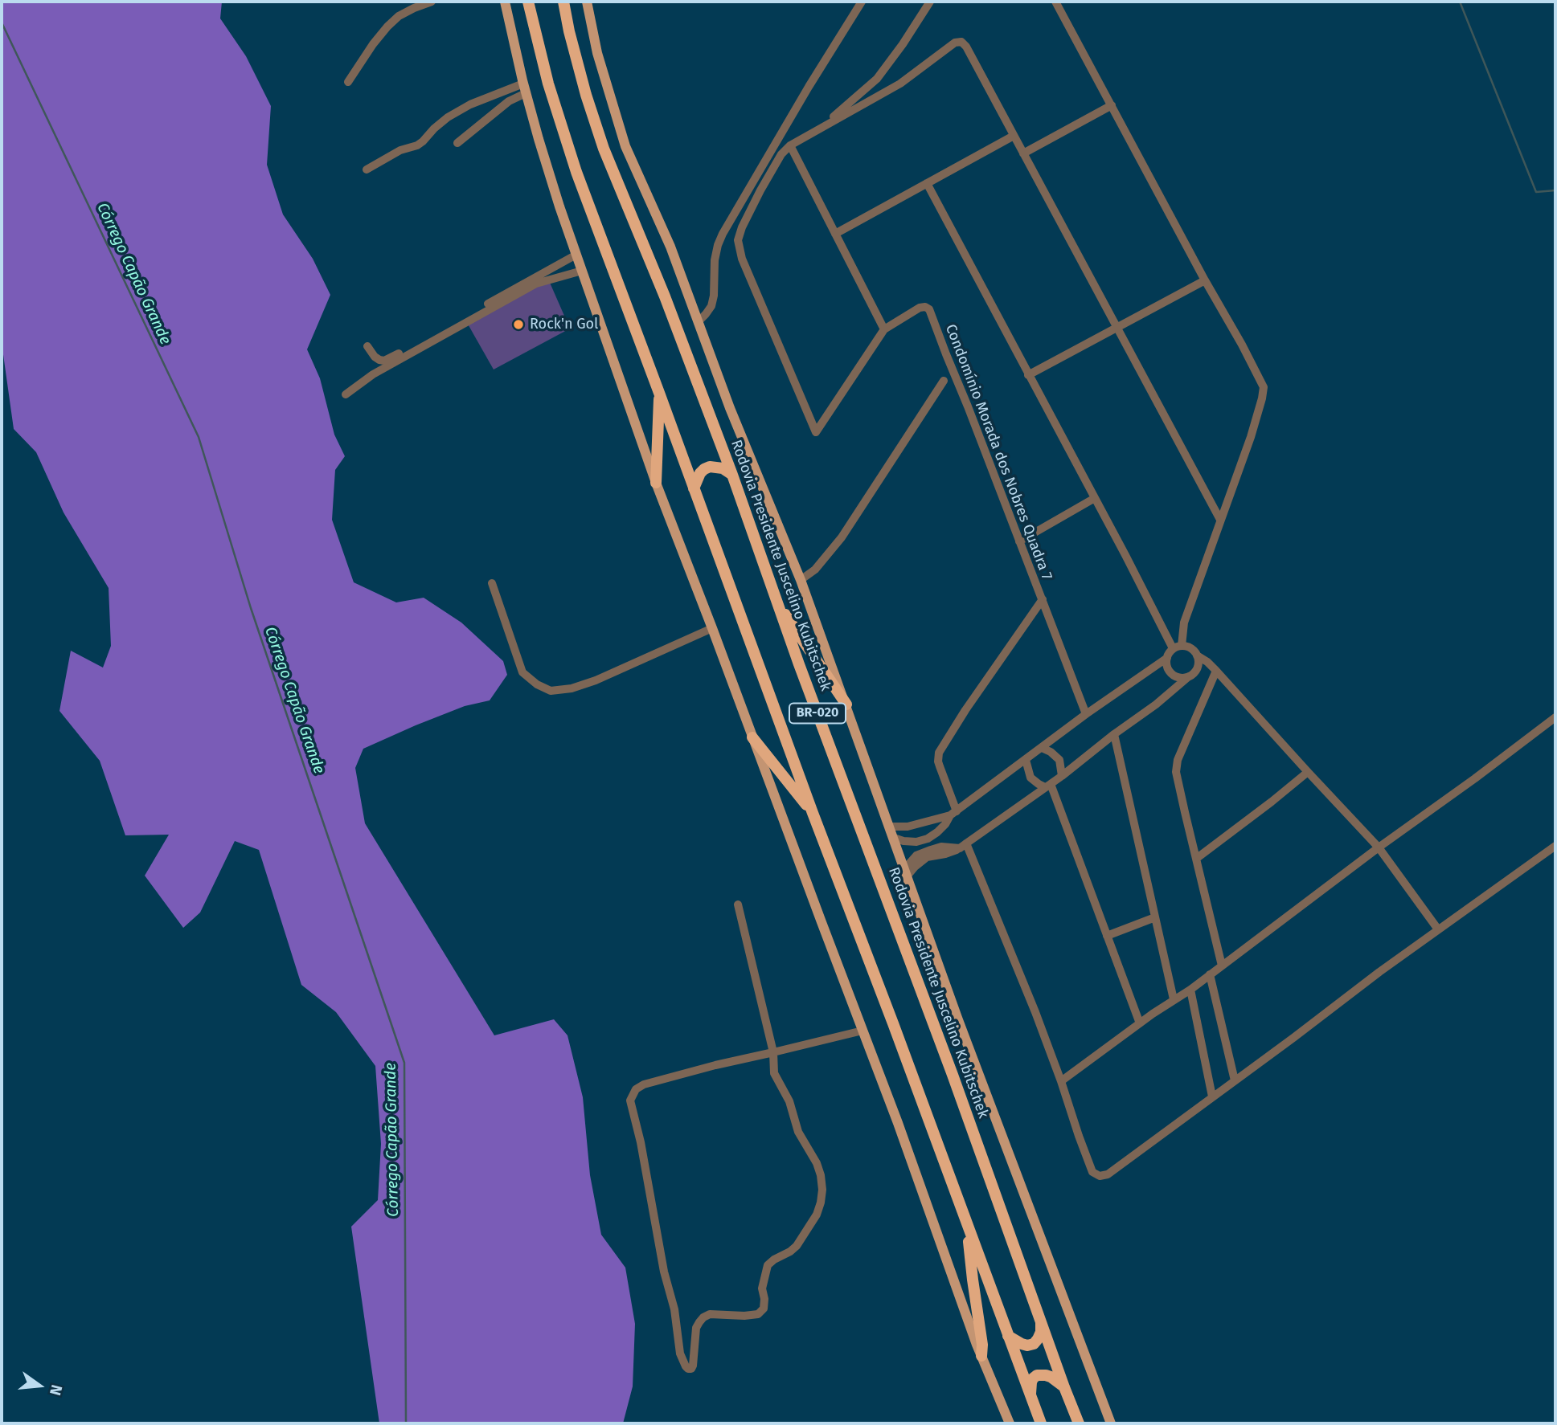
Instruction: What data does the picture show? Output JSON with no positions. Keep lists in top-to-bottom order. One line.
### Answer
{"streets":{"highway":["Rodovia Presidente Juscelino Kubitschek","BR-020"],"street":["Condomínio Morada dos Nobres Quadra 7"]},"water":["Córrego Capão Grande"],"places":["Rock'n Gol"],"north":"right"}
